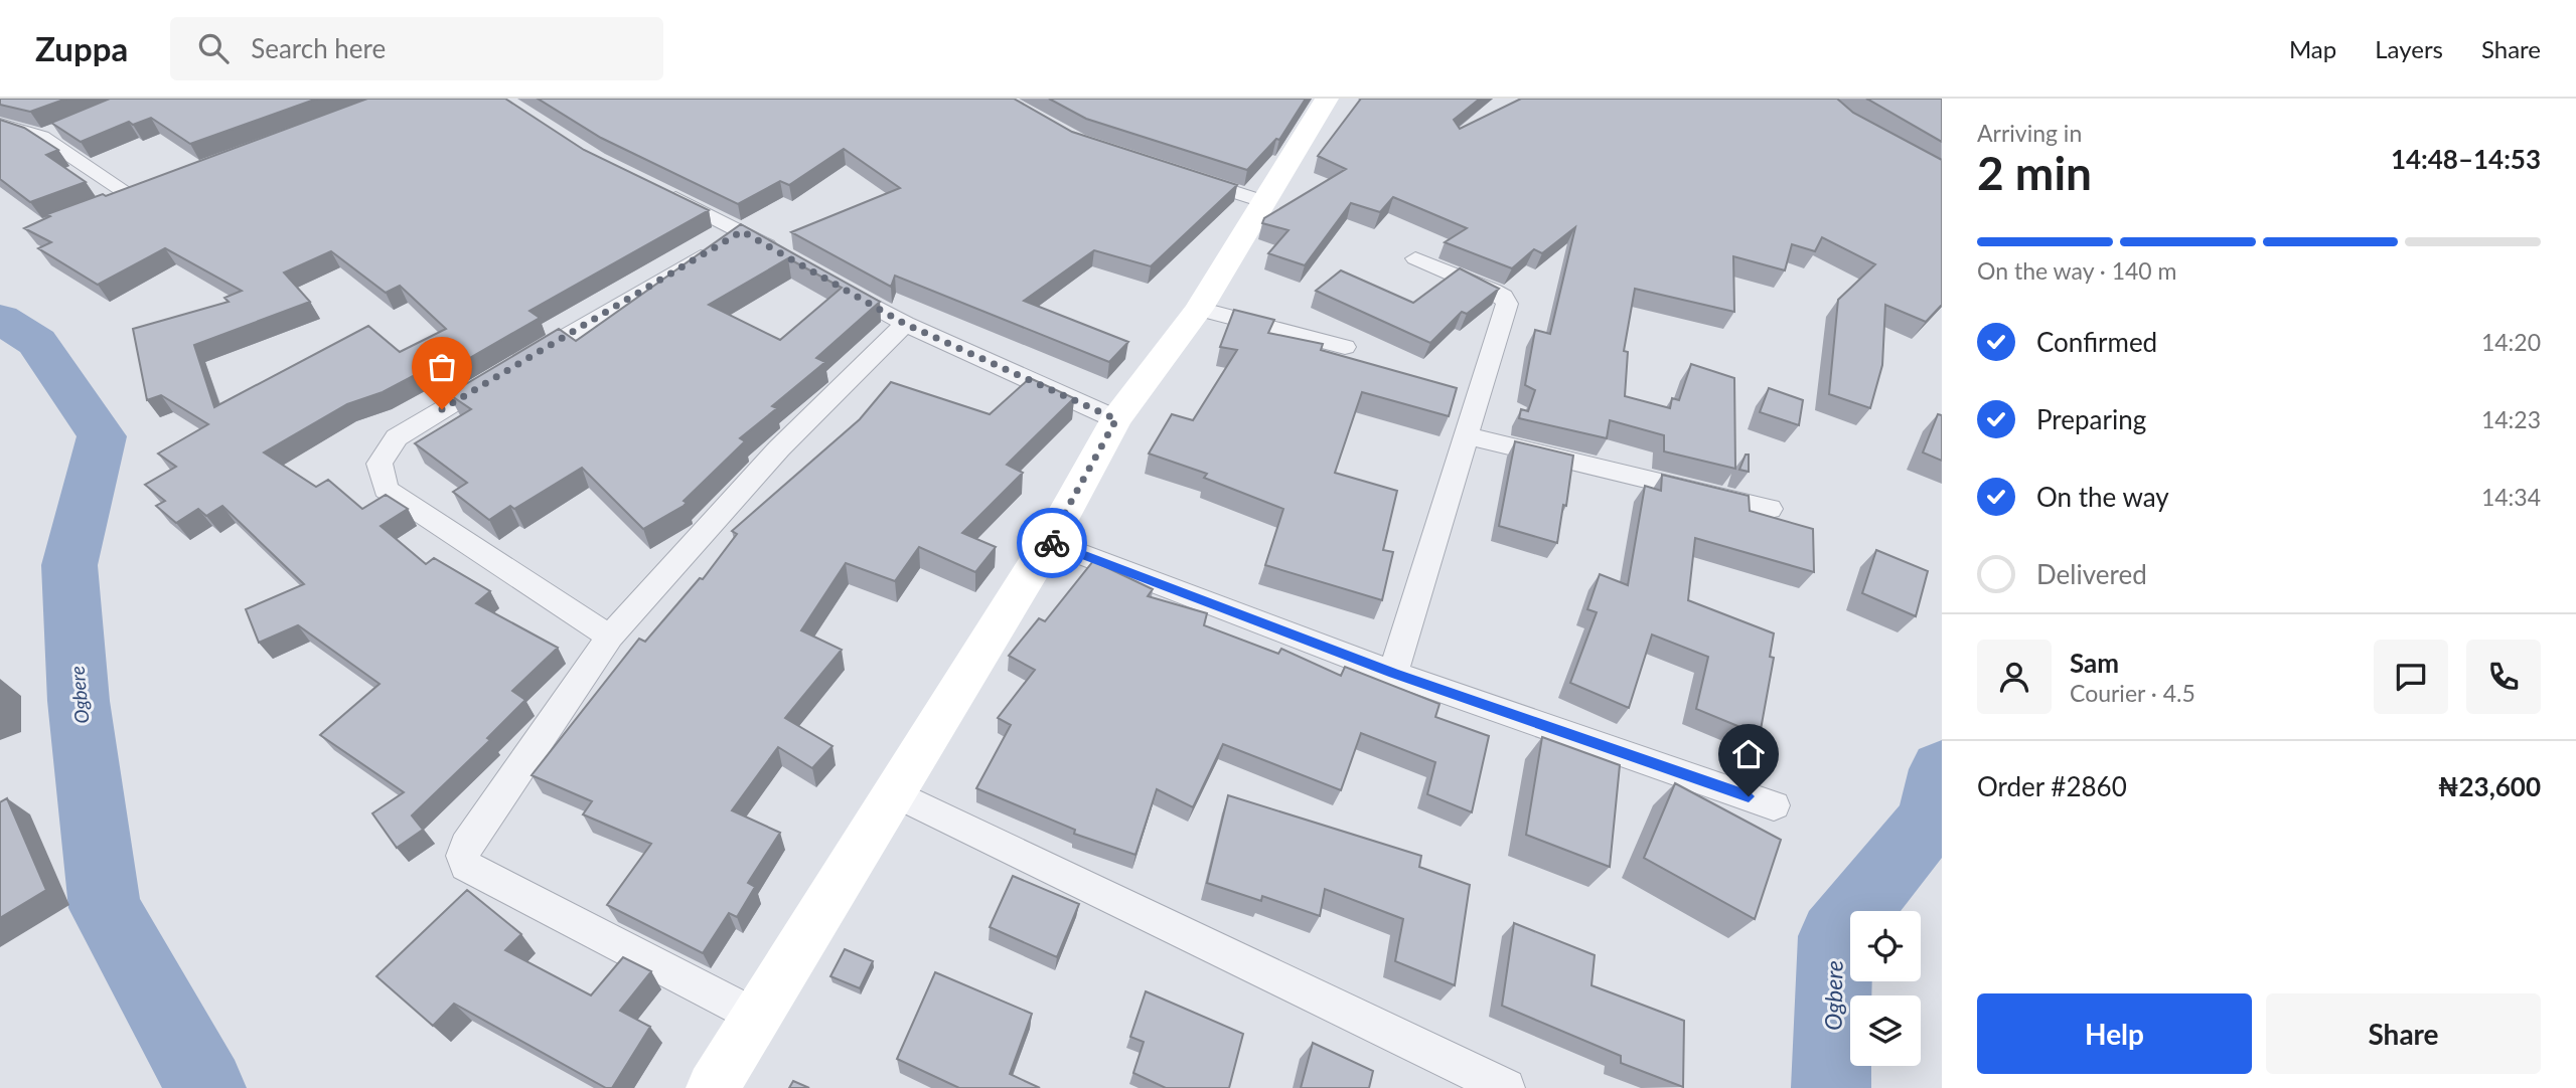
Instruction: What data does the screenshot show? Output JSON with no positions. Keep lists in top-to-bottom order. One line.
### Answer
{"water":["Ogbere"],"page":{"header":"Zuppa","search":"Search here","nav":["Map","Layers","Share"],"heading":["2 min","Arriving in","14:48–14:53"],"panel":["Sam","Courier · 4.5","Order #2860","₦23,600"],"bar":"On the way · 140 m","list":[["Confirmed","14:20"],["Preparing","14:23"],["On the way","14:34"],"Delivered"],"buttons":["Help","Share"]}}
